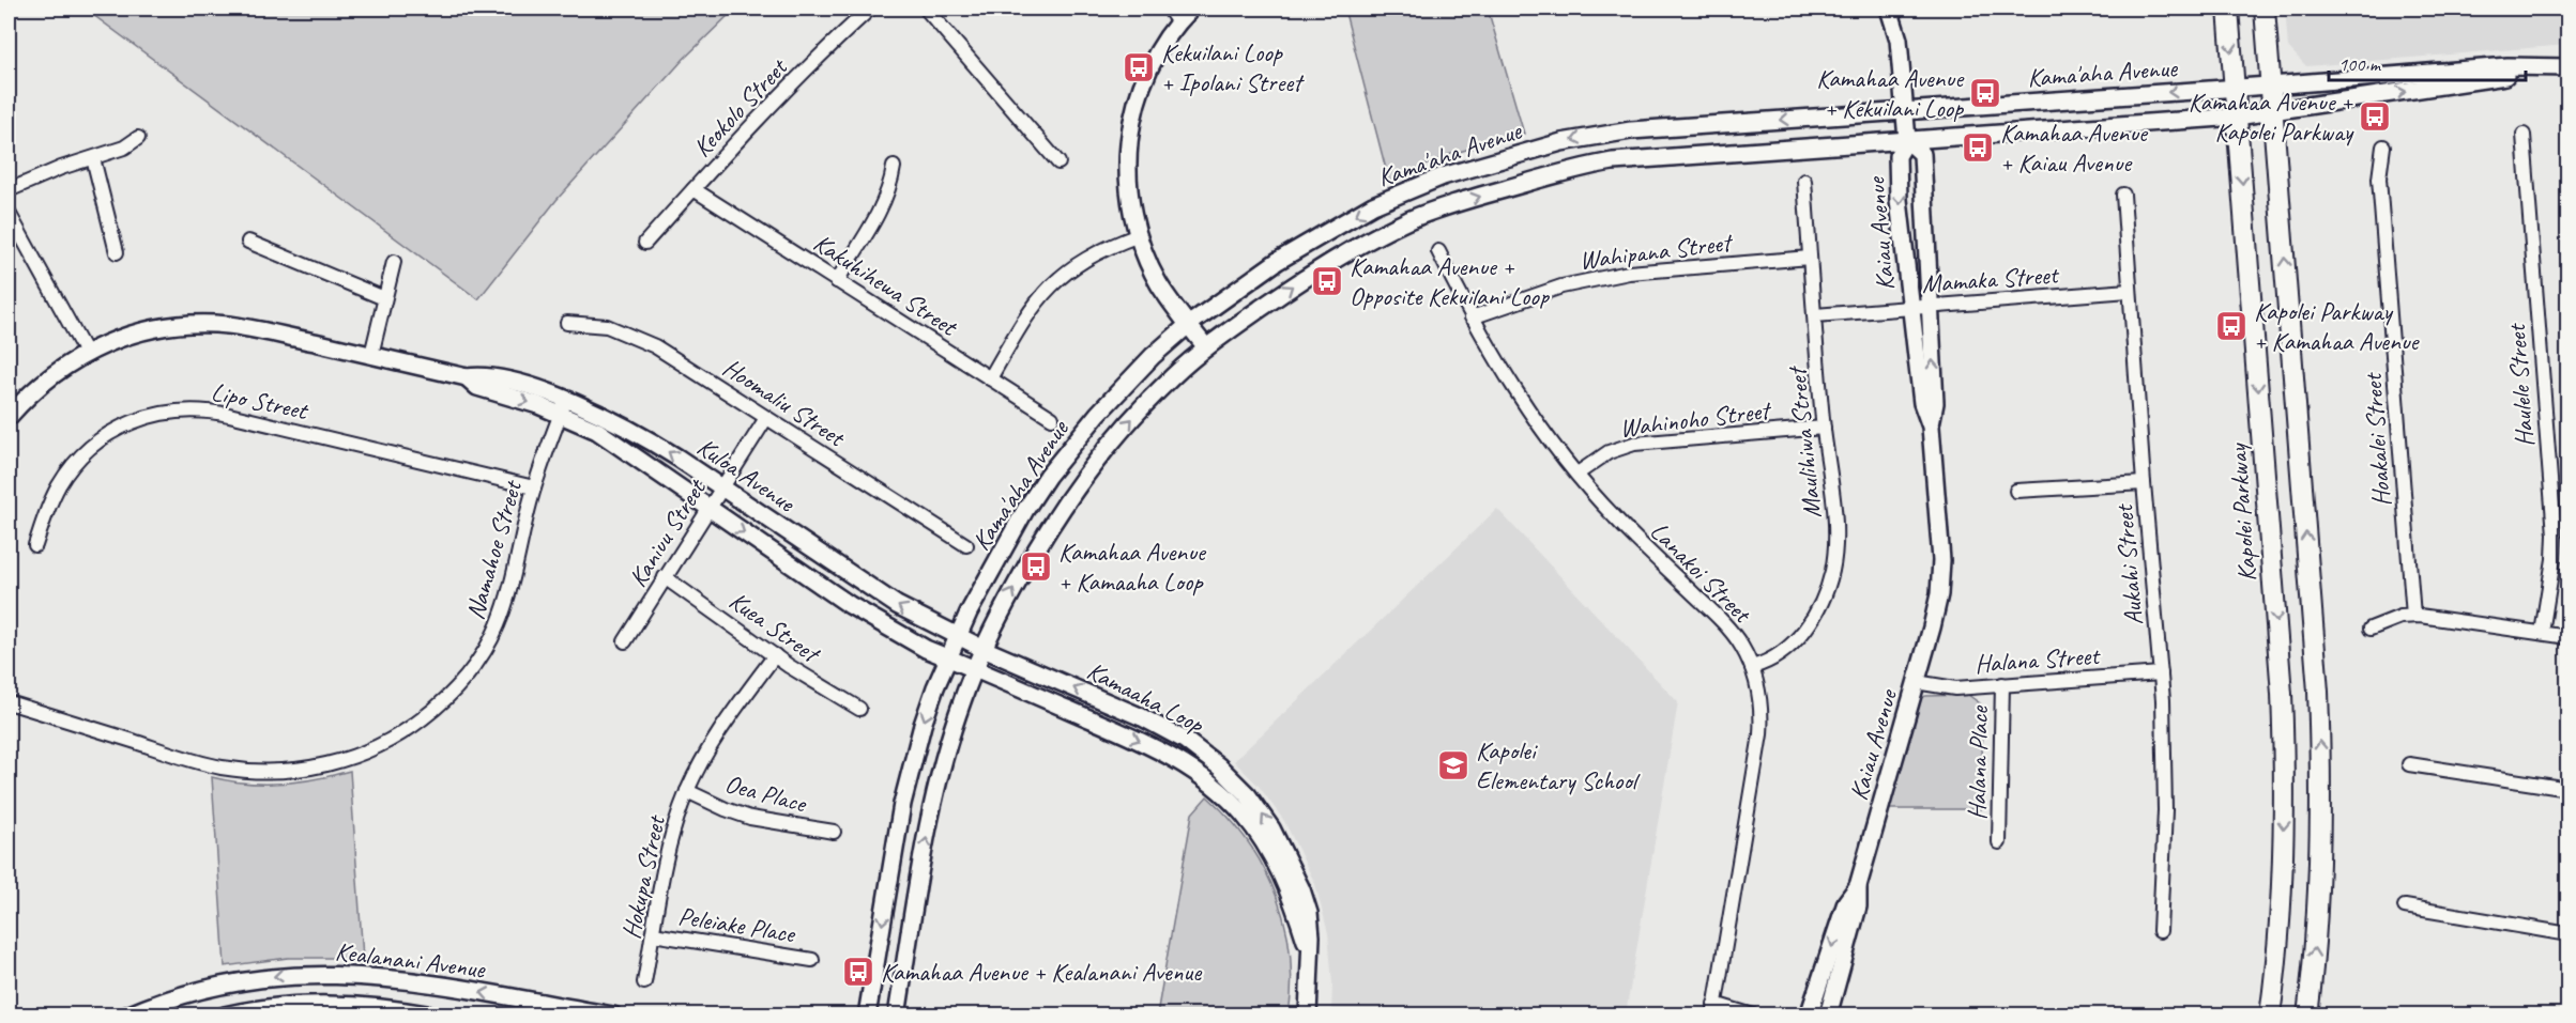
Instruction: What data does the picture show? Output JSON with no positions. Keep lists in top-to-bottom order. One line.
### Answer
{"streets":{"main road":["Kapolei Parkway"],"street":["Kama'aha Avenue","Keokolo Street","Kaiau Avenue","Wahipana Street","Mamaka Street","Kakuhihewa Street","Haulele Street","Lipo Street","Hoomaliu Street","Wahinoho Street","Hoakalei Street","Maulihiwa Street","Kuloa Avenue","Kaniuu Street","Namahoe Street","Aukahi Street","Lanakoi Street","Kuea Street","Halana Street","Kamaaha Loop","Halana Place","Oea Place","Hokupa Street","Peleiake Place","Kealanani Avenue"]},"crossings":[["Kama'aha Avenue","Kaiau Avenue"],["Kama'aha Avenue","Kuloa Avenue"],["Kama'aha Avenue","Kapolei Parkway"],["Kama'aha Avenue","Kamaaha Loop"],["Keokolo Street","Kakuhihewa Street"],["Kaiau Avenue","Mamaka Street"],["Kaiau Avenue","Halana Street"],["Wahipana Street","Maulihiwa Street"],["Wahipana Street","Lanakoi Street"],["Mamaka Street","Maulihiwa Street"],["Mamaka Street","Aukahi Street"],["Lipo Street","Namahoe Street"],["Hoomaliu Street","Kaniuu Street"],["Wahinoho Street","Maulihiwa Street"],["Wahinoho Street","Lanakoi Street"],["Maulihiwa Street","Lanakoi Street"],["Kuloa Avenue","Kaniuu Street"],["Kuloa Avenue","Namahoe Street"],["Kuloa Avenue","Kamaaha Loop"],["Kaniuu Street","Kuea Street"],["Aukahi Street","Halana Street"],["Kuea Street","Hokupa Street"],["Halana Street","Halana Place"],["Oea Place","Hokupa Street"],["Hokupa Street","Peleiake Place"]],"places":{"bus stop":["Kekuilani Loop + Ipolani Street","Kamahaa Avenue + Kekuilani Loop","Kamahaa Avenue + Kapolei Parkway","Kamahaa Avenue + Kaiau Avenue","Kamahaa Avenue + Opposite Kekuilani Loop","Kapolei Parkway + Kamahaa Avenue","Kamahaa Avenue + Kamaaha Loop","Kamahaa Avenue + Kealanani Avenue"],"school or university":["Kapolei Elementary School"]},"scale_bar":"100 m"}
